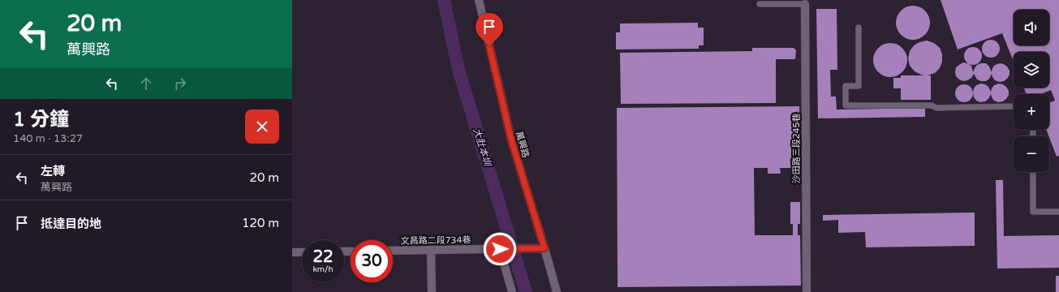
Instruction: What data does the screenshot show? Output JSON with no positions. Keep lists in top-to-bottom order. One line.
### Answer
{"streets":{"street":["萬興路","沙田路三段245巷","文昌路二段734巷"]},"crossings":[["萬興路","文昌路二段734巷"]],"water":["大肚本圳"],"page":{"turn":["20 m","萬興路"],"map_buttons":["+","−"],"heading":["1 分鐘","140 m · 13:27"],"list":[{"name":"左轉","note":"萬興路","value":"20 m"},{"name":"抵達目的地","value":"120 m"}],"speed":"22 km/h","limit":"30"}}
